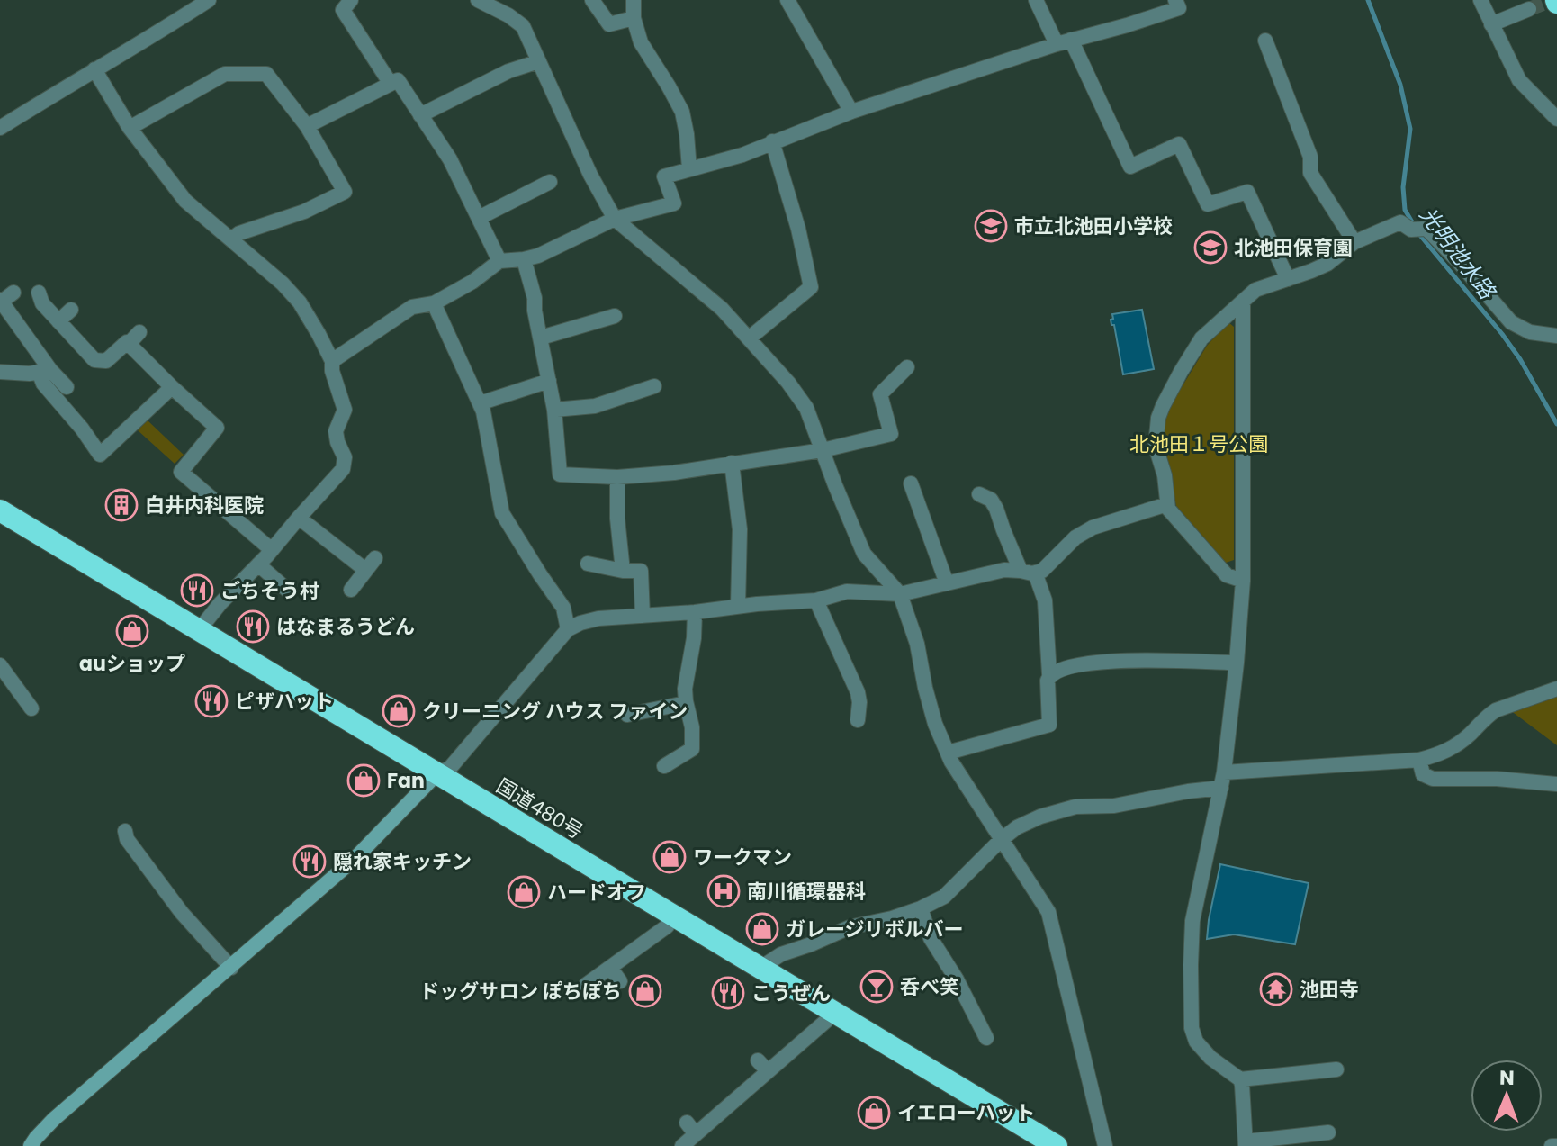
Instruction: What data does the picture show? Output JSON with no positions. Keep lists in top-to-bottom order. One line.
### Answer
{"streets":{"highway":["国道480号"]},"water":["光明池水路"],"parks":["北池田１号公園"],"places":{"school or university":["市立北池田小学校","北池田保育園"],"building":["白井内科医院"],"restaurant":["ごちそう村","はなまるうどん","ピザハット","隠れ家キッチン","こうぜん"],"shop":["auショップ","クリーニング ハウス ファイン","Fan","ワークマン","ハードオフ","ガレージリボルバー","ドッグサロン ぽちぽち","イエローハット"],"hospital":["南川循環器科"],"bar":["呑べ笑"],"temple":["池田寺"]},"north":"top"}
